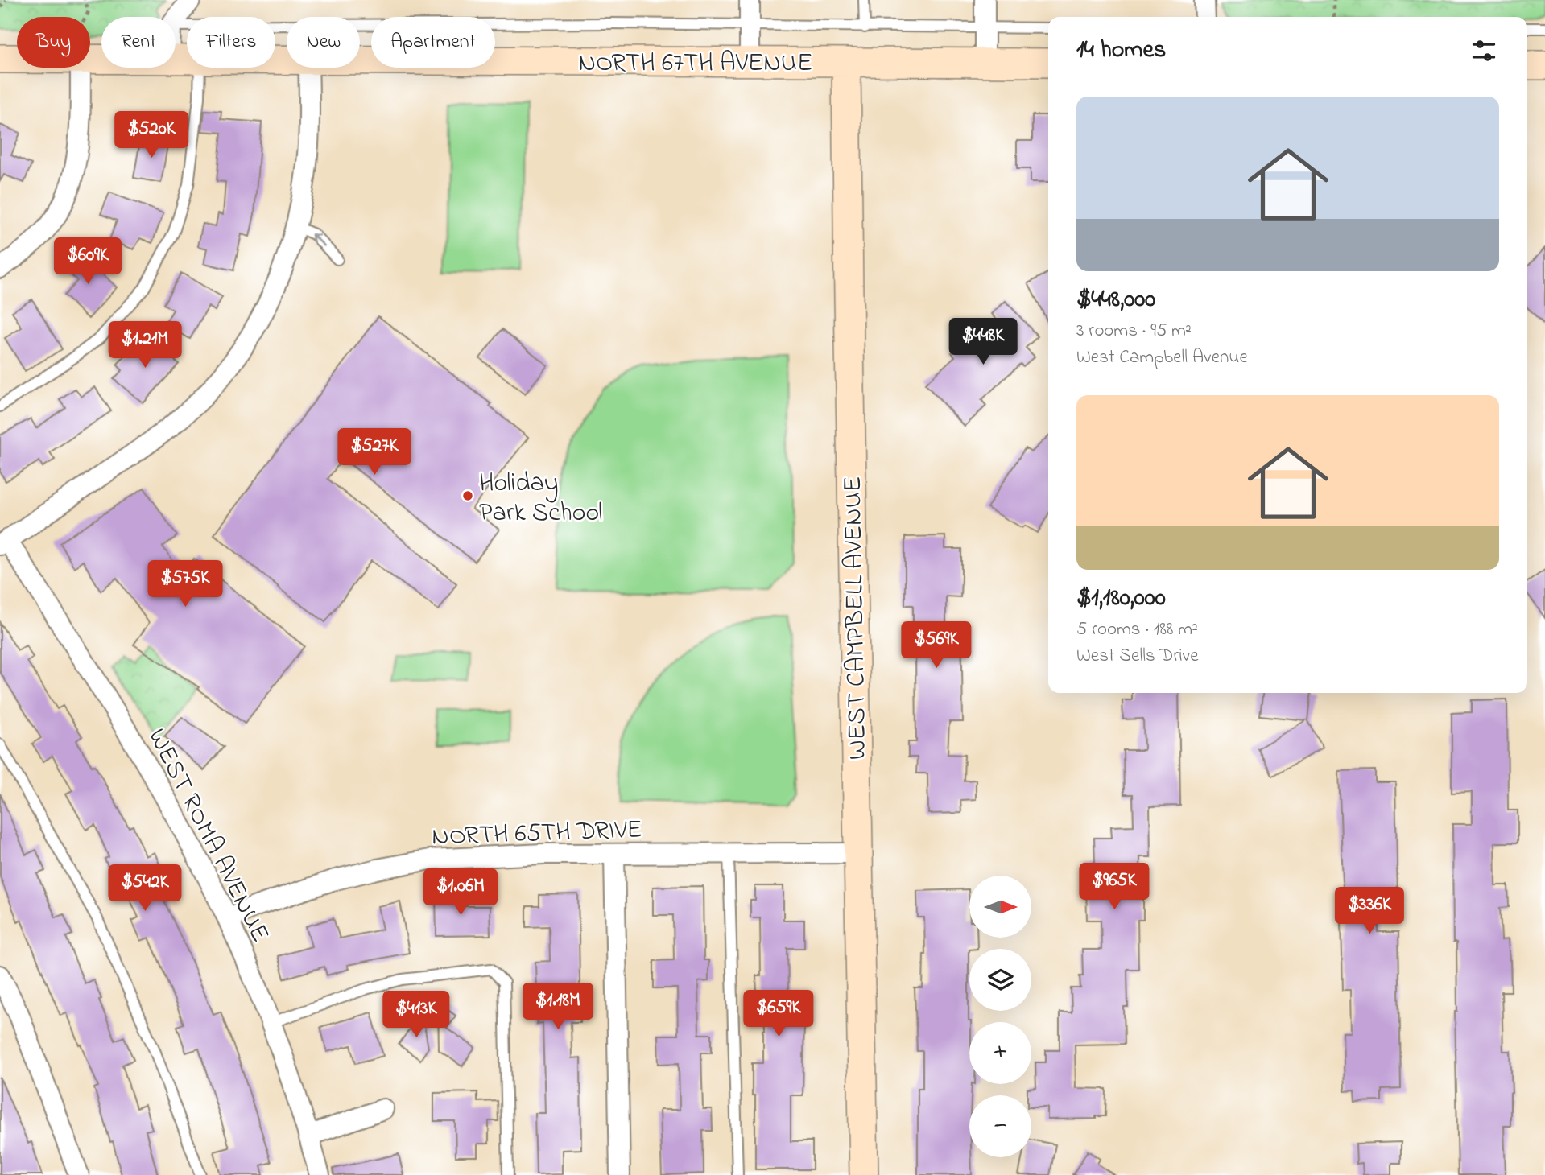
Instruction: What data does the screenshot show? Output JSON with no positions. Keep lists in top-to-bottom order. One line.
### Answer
{"streets":{"street":["NORTH 67TH AVENUE","WEST CAMPBELL AVENUE","NORTH 65TH DRIVE","WEST ROMA AVENUE"]},"crossings":[["NORTH 67TH AVENUE","WEST CAMPBELL AVENUE"],["WEST CAMPBELL AVENUE","NORTH 65TH DRIVE"],["NORTH 65TH DRIVE","WEST ROMA AVENUE"]],"places":["Holiday Park School"],"north":"right","page":{"chip":["Buy","Rent","Filters","New","Apartment"],"heading":"14 homes","list":[{"name":"$448,000","note":"3 rooms · 95 m² · West Campbell Avenue"},{"name":"$1,180,000","note":"5 rooms · 188 m² · West Sells Drive"}],"price":["$520K","$609K","$448K","$1.21M","$527K","$575K","$569K","$965K","$542K","$1.06M","$336K","$1.18M","$659K","$413K"],"map_buttons":["+","−"]}}
